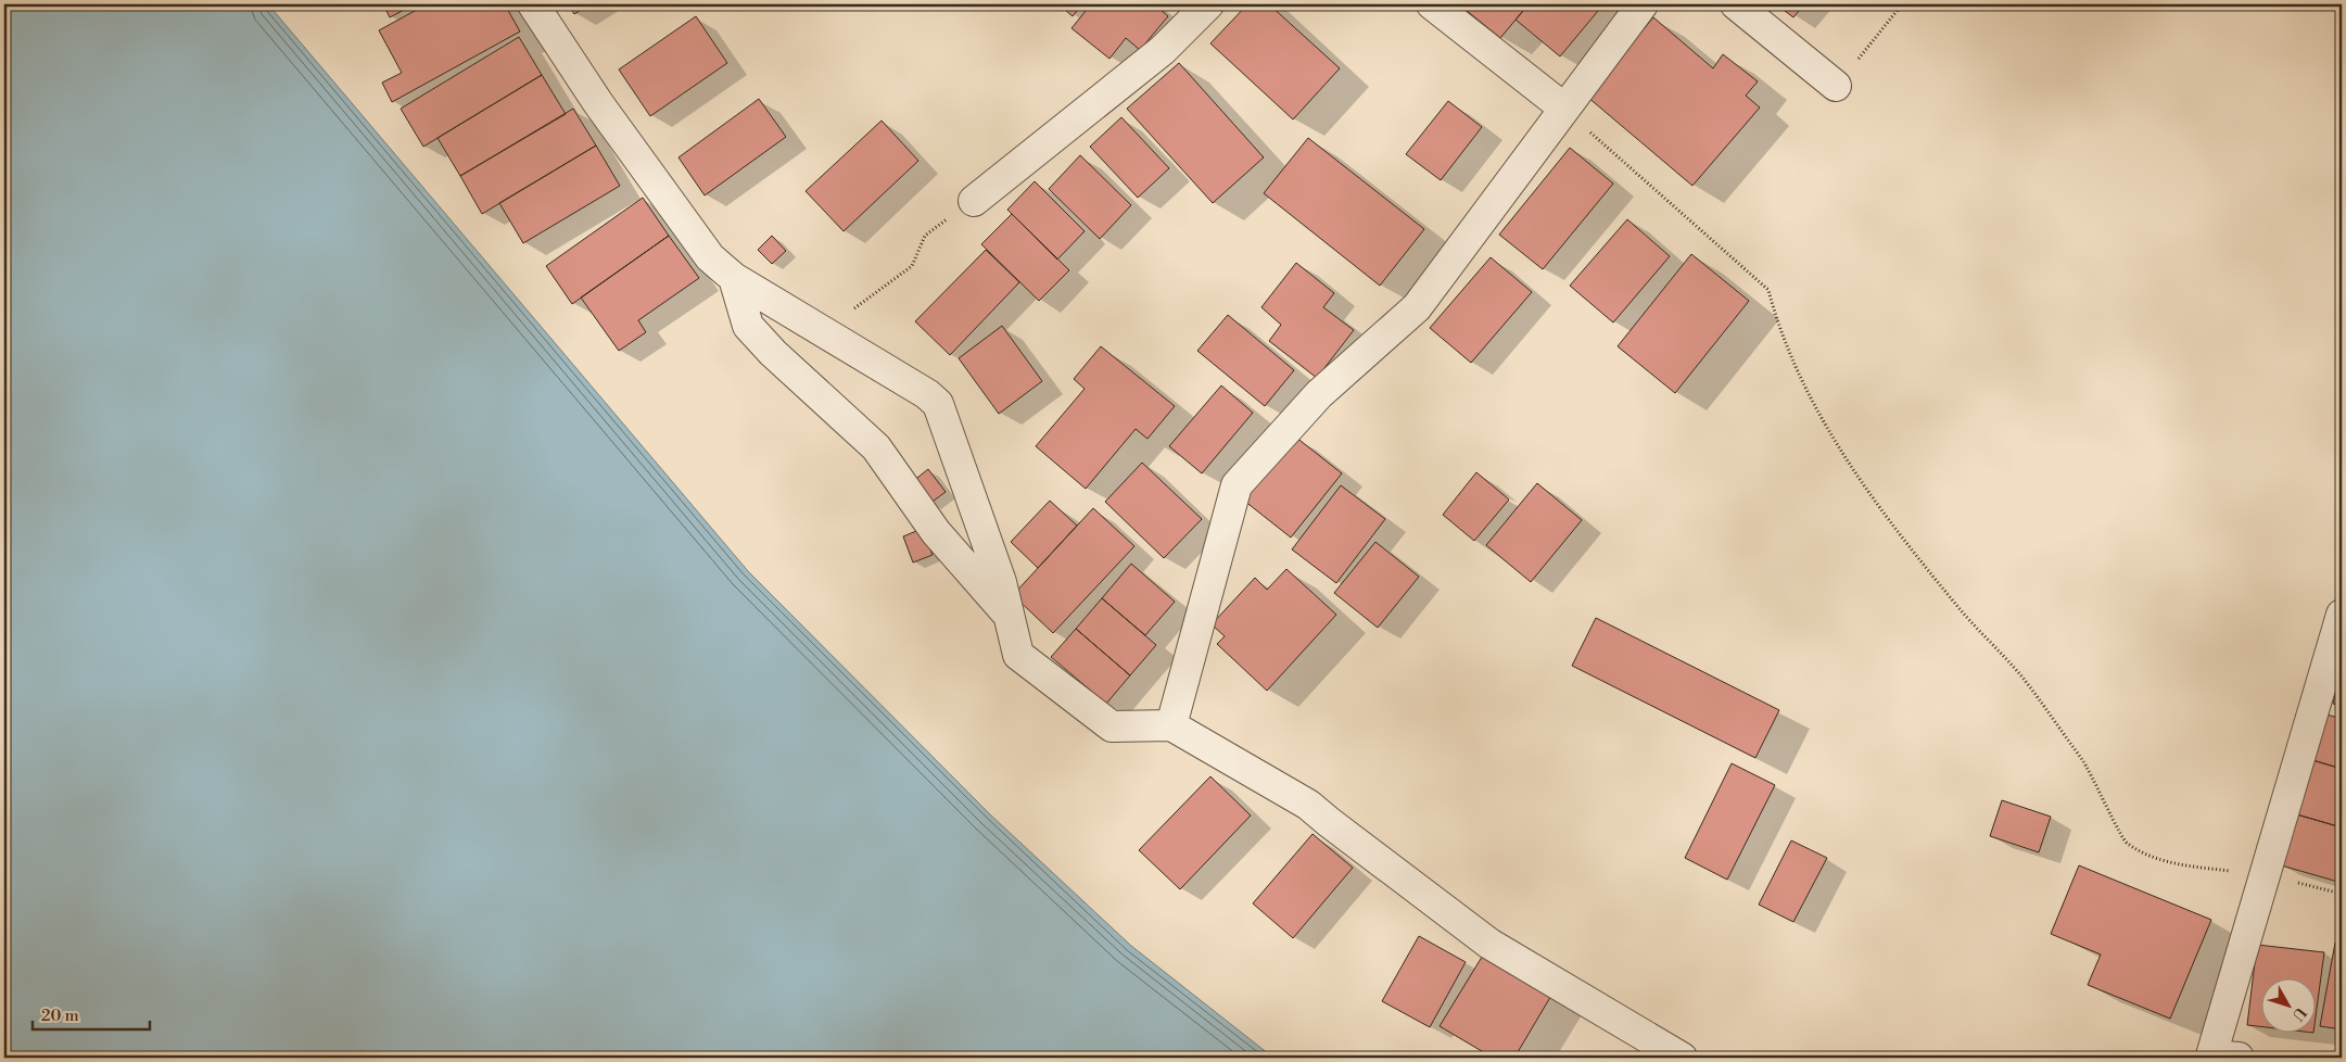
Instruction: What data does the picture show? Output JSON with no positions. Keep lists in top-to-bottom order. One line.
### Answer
{"scale_bar":"20 m","north":"bottom right"}
